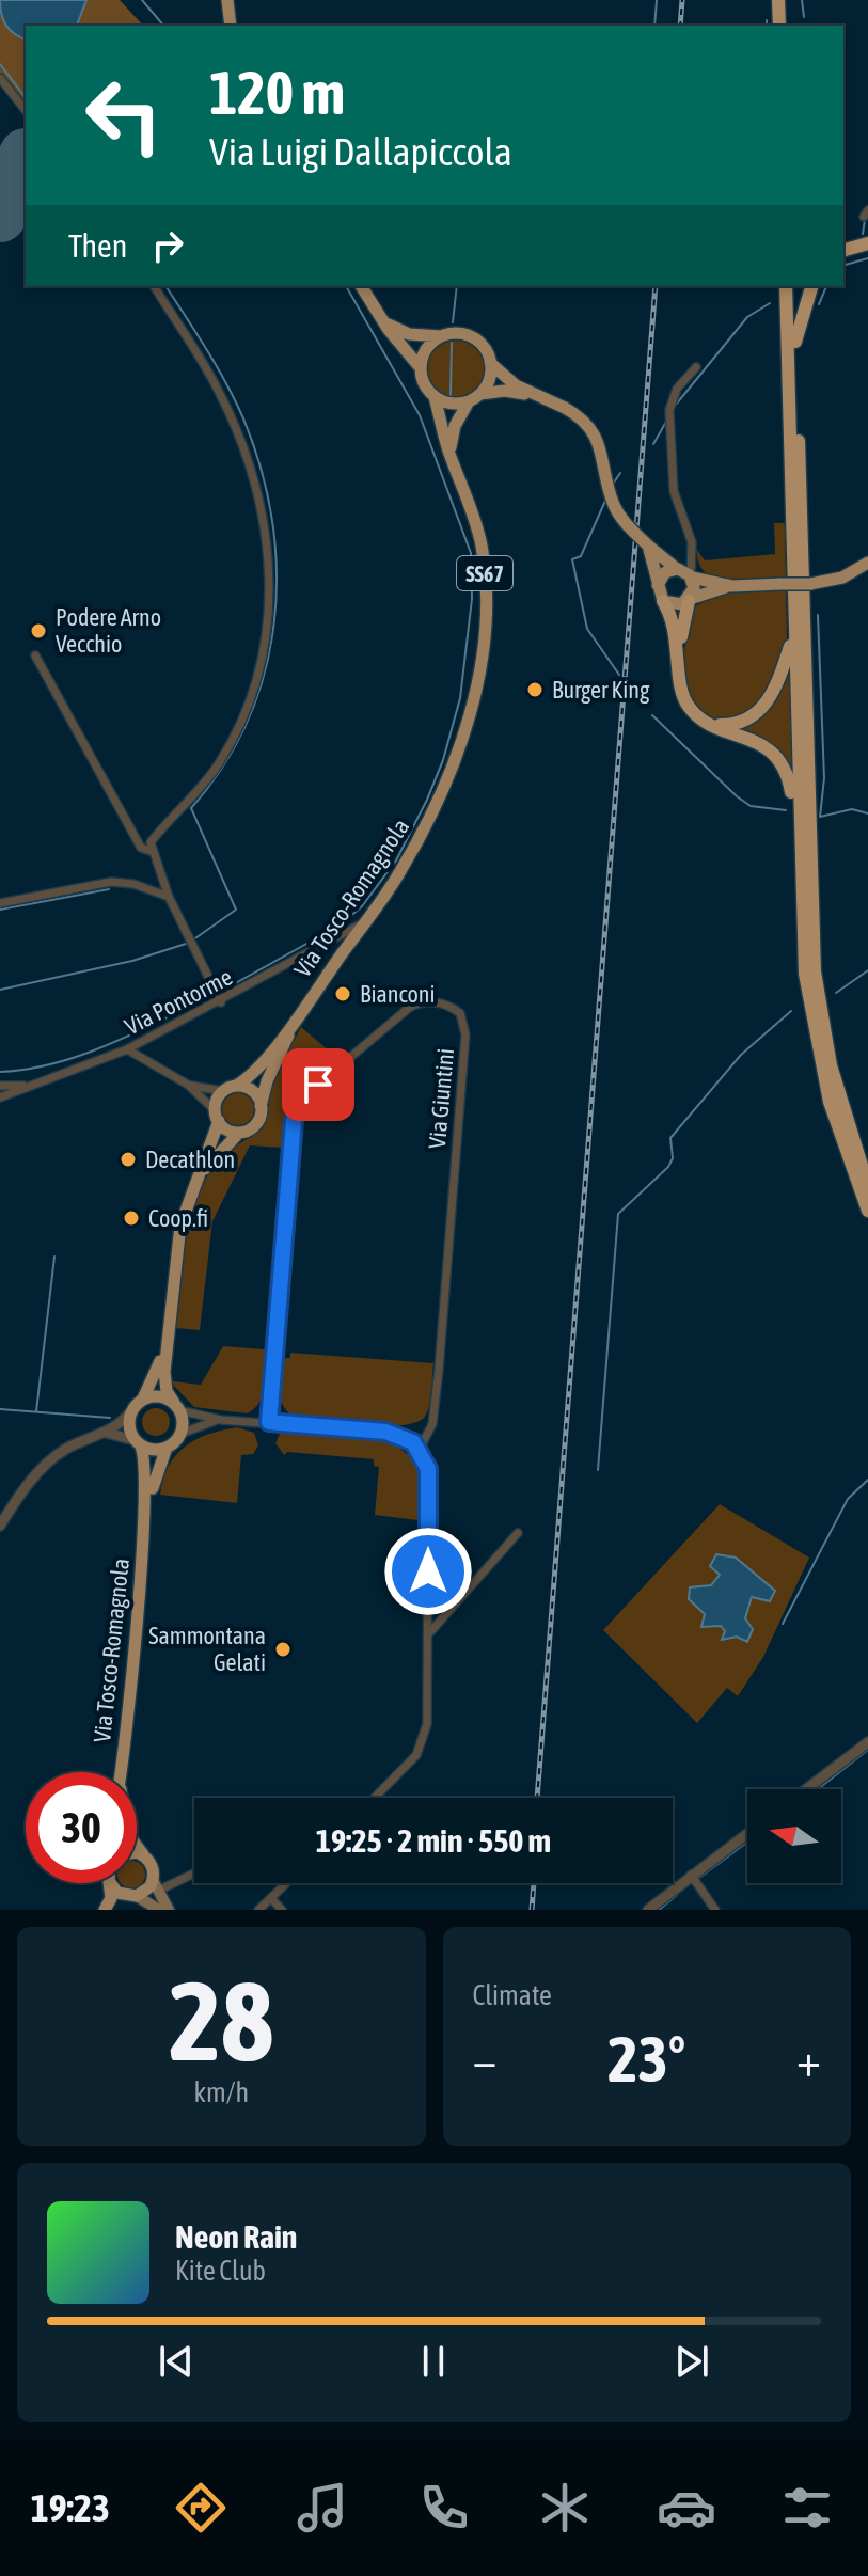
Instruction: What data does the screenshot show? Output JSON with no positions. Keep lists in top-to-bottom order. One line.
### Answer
{"streets":{"main road":["SS67","Via Tosco-Romagnola"],"street":["Via Pontorme","Via Giuntini"]},"crossings":[["SS67","Via Tosco-Romagnola"],["Via Tosco-Romagnola","Via Pontorme"]],"places":["Podere Arno Vecchio","Burger King","Bianconi","Decathlon","Coop.fi","Sammontana Gelati"],"north":"left","page":{"turn":["120 m","Via Luigi Dallapiccola"],"then":"Then","limit":"30","trip":"19:25 · 2 min · 550 m","tile":[["28","km/h"],"Climate"],"heat":["−","23°","+"],"song":["Neon Rain","Kite Club"],"tabs":"19:23"}}
